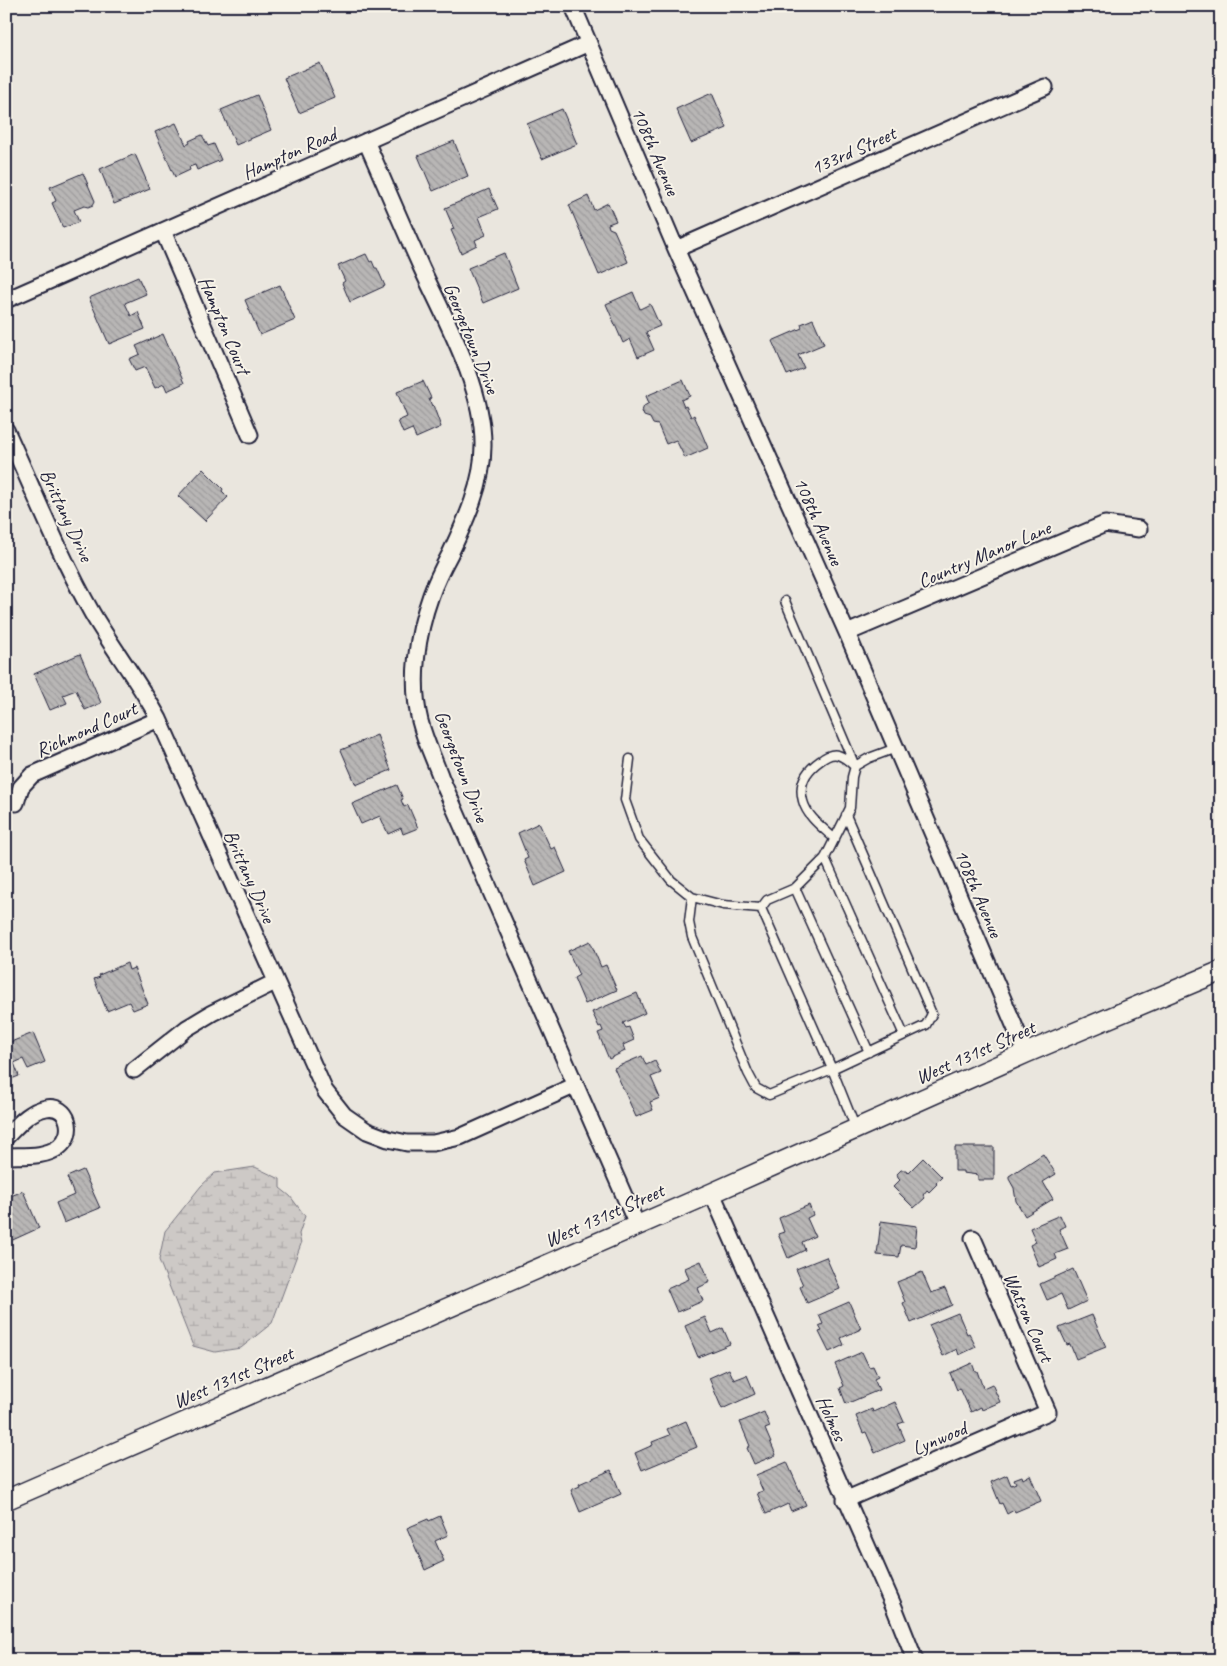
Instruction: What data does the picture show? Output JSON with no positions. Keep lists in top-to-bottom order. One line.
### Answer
{"streets":{"street":["133rd Street","108th Avenue","Hampton Road","Hampton Court","Georgetown Drive","Brittany Drive","Country Manor Lane","Richmond Court","West 131st Street","Watson Court","Holmes","Lynwood"]},"crossings":[["133rd Street","108th Avenue"],["108th Avenue","Hampton Road"],["108th Avenue","Country Manor Lane"],["108th Avenue","West 131st Street"],["Hampton Road","Hampton Court"],["Hampton Road","Georgetown Drive"],["Georgetown Drive","Brittany Drive"],["Georgetown Drive","West 131st Street"],["Brittany Drive","Richmond Court"],["West 131st Street","Holmes"],["Watson Court","Lynwood"],["Holmes","Lynwood"]]}
